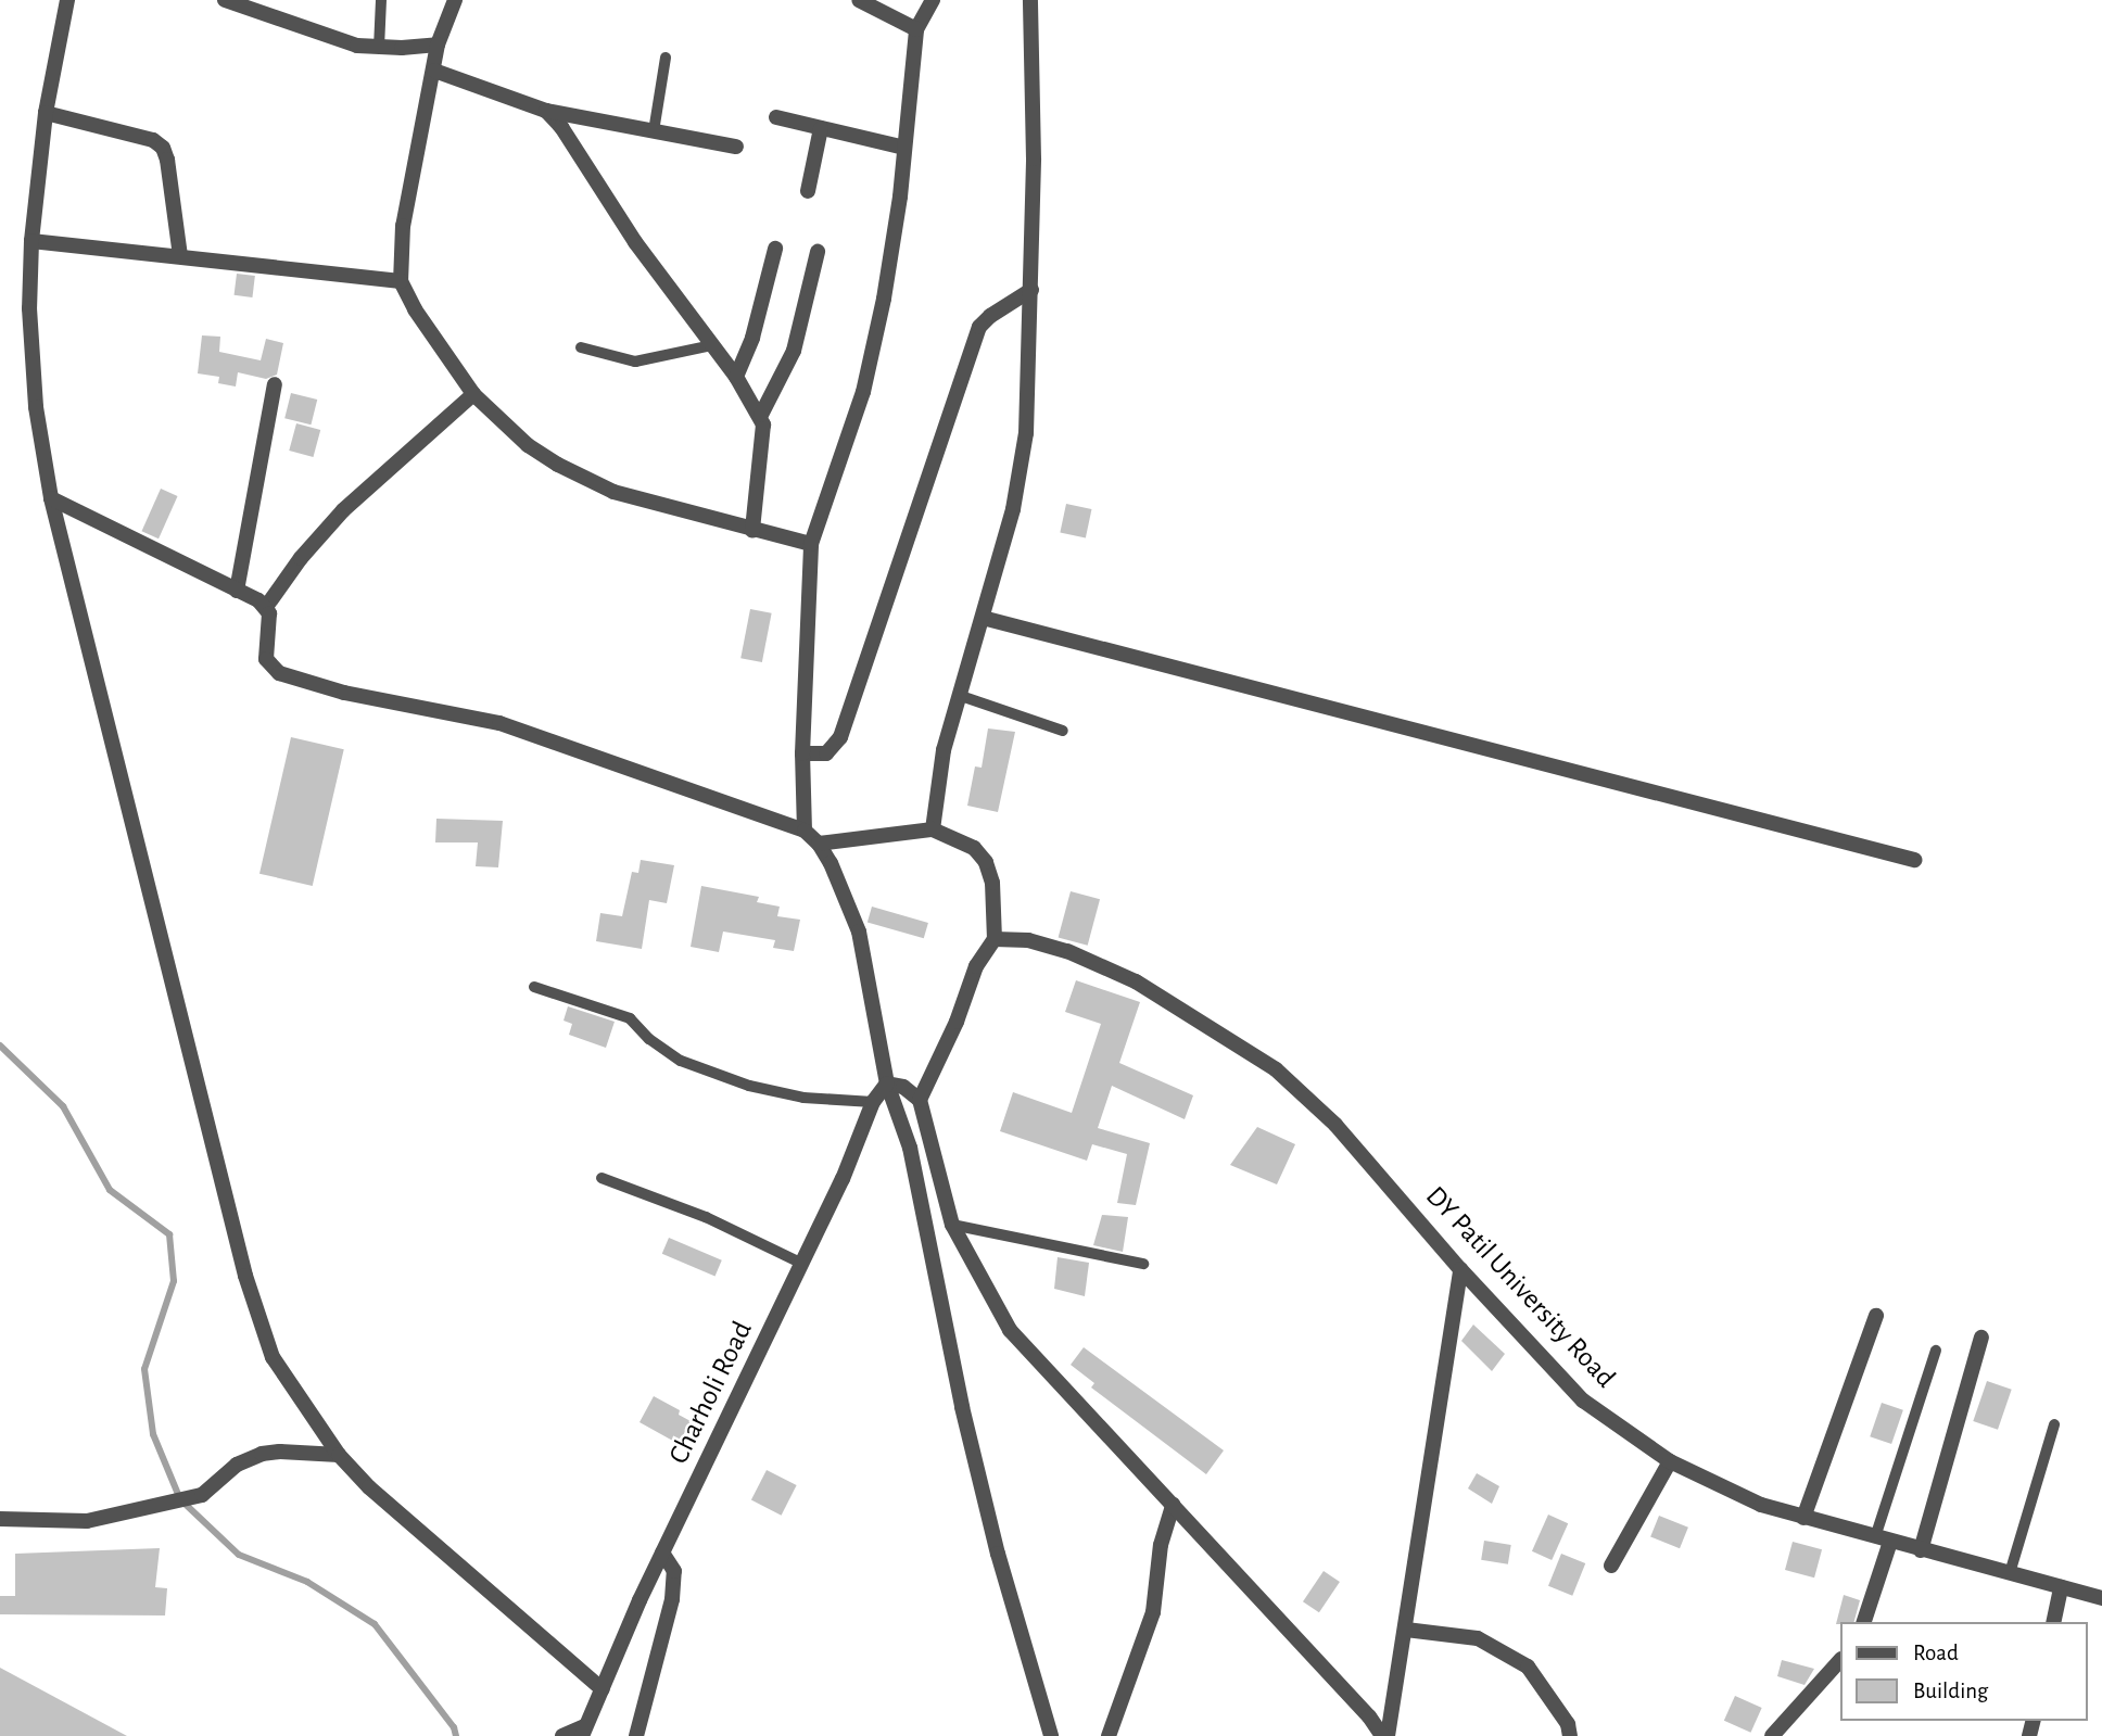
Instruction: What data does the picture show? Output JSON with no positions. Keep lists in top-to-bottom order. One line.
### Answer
{"streets":{"street":["DY Patil University Road","Charholi Road"]},"legend":["Road","Building"]}
